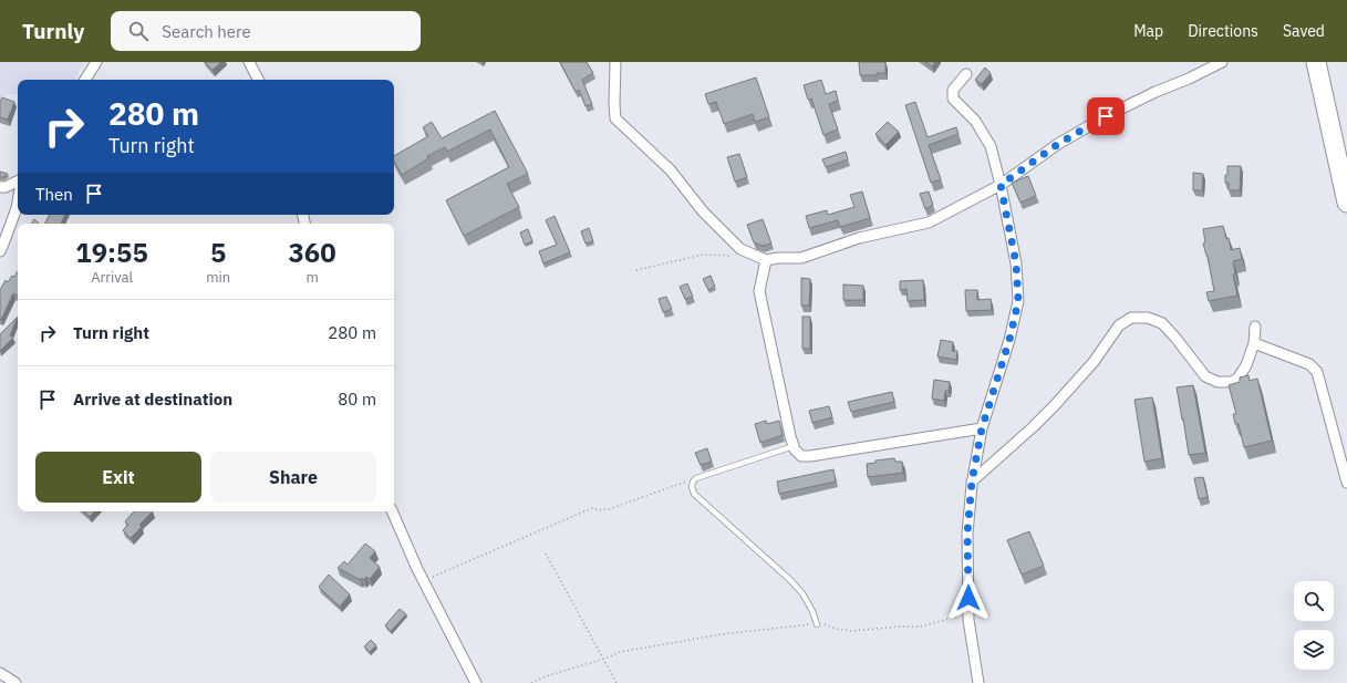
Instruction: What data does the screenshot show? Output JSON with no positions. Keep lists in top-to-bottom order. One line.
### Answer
{"page":{"header":"Turnly","search":"Search here","nav":["Map","Directions","Saved"],"turn":["280 m","Turn right"],"then":"Then","eta":["19:55","Arrival","5","min","360","m"],"list":[{"name":"Turn right","value":"280 m"},{"name":"Arrive at destination","value":"80 m"}],"buttons":["Exit","Share"]}}
